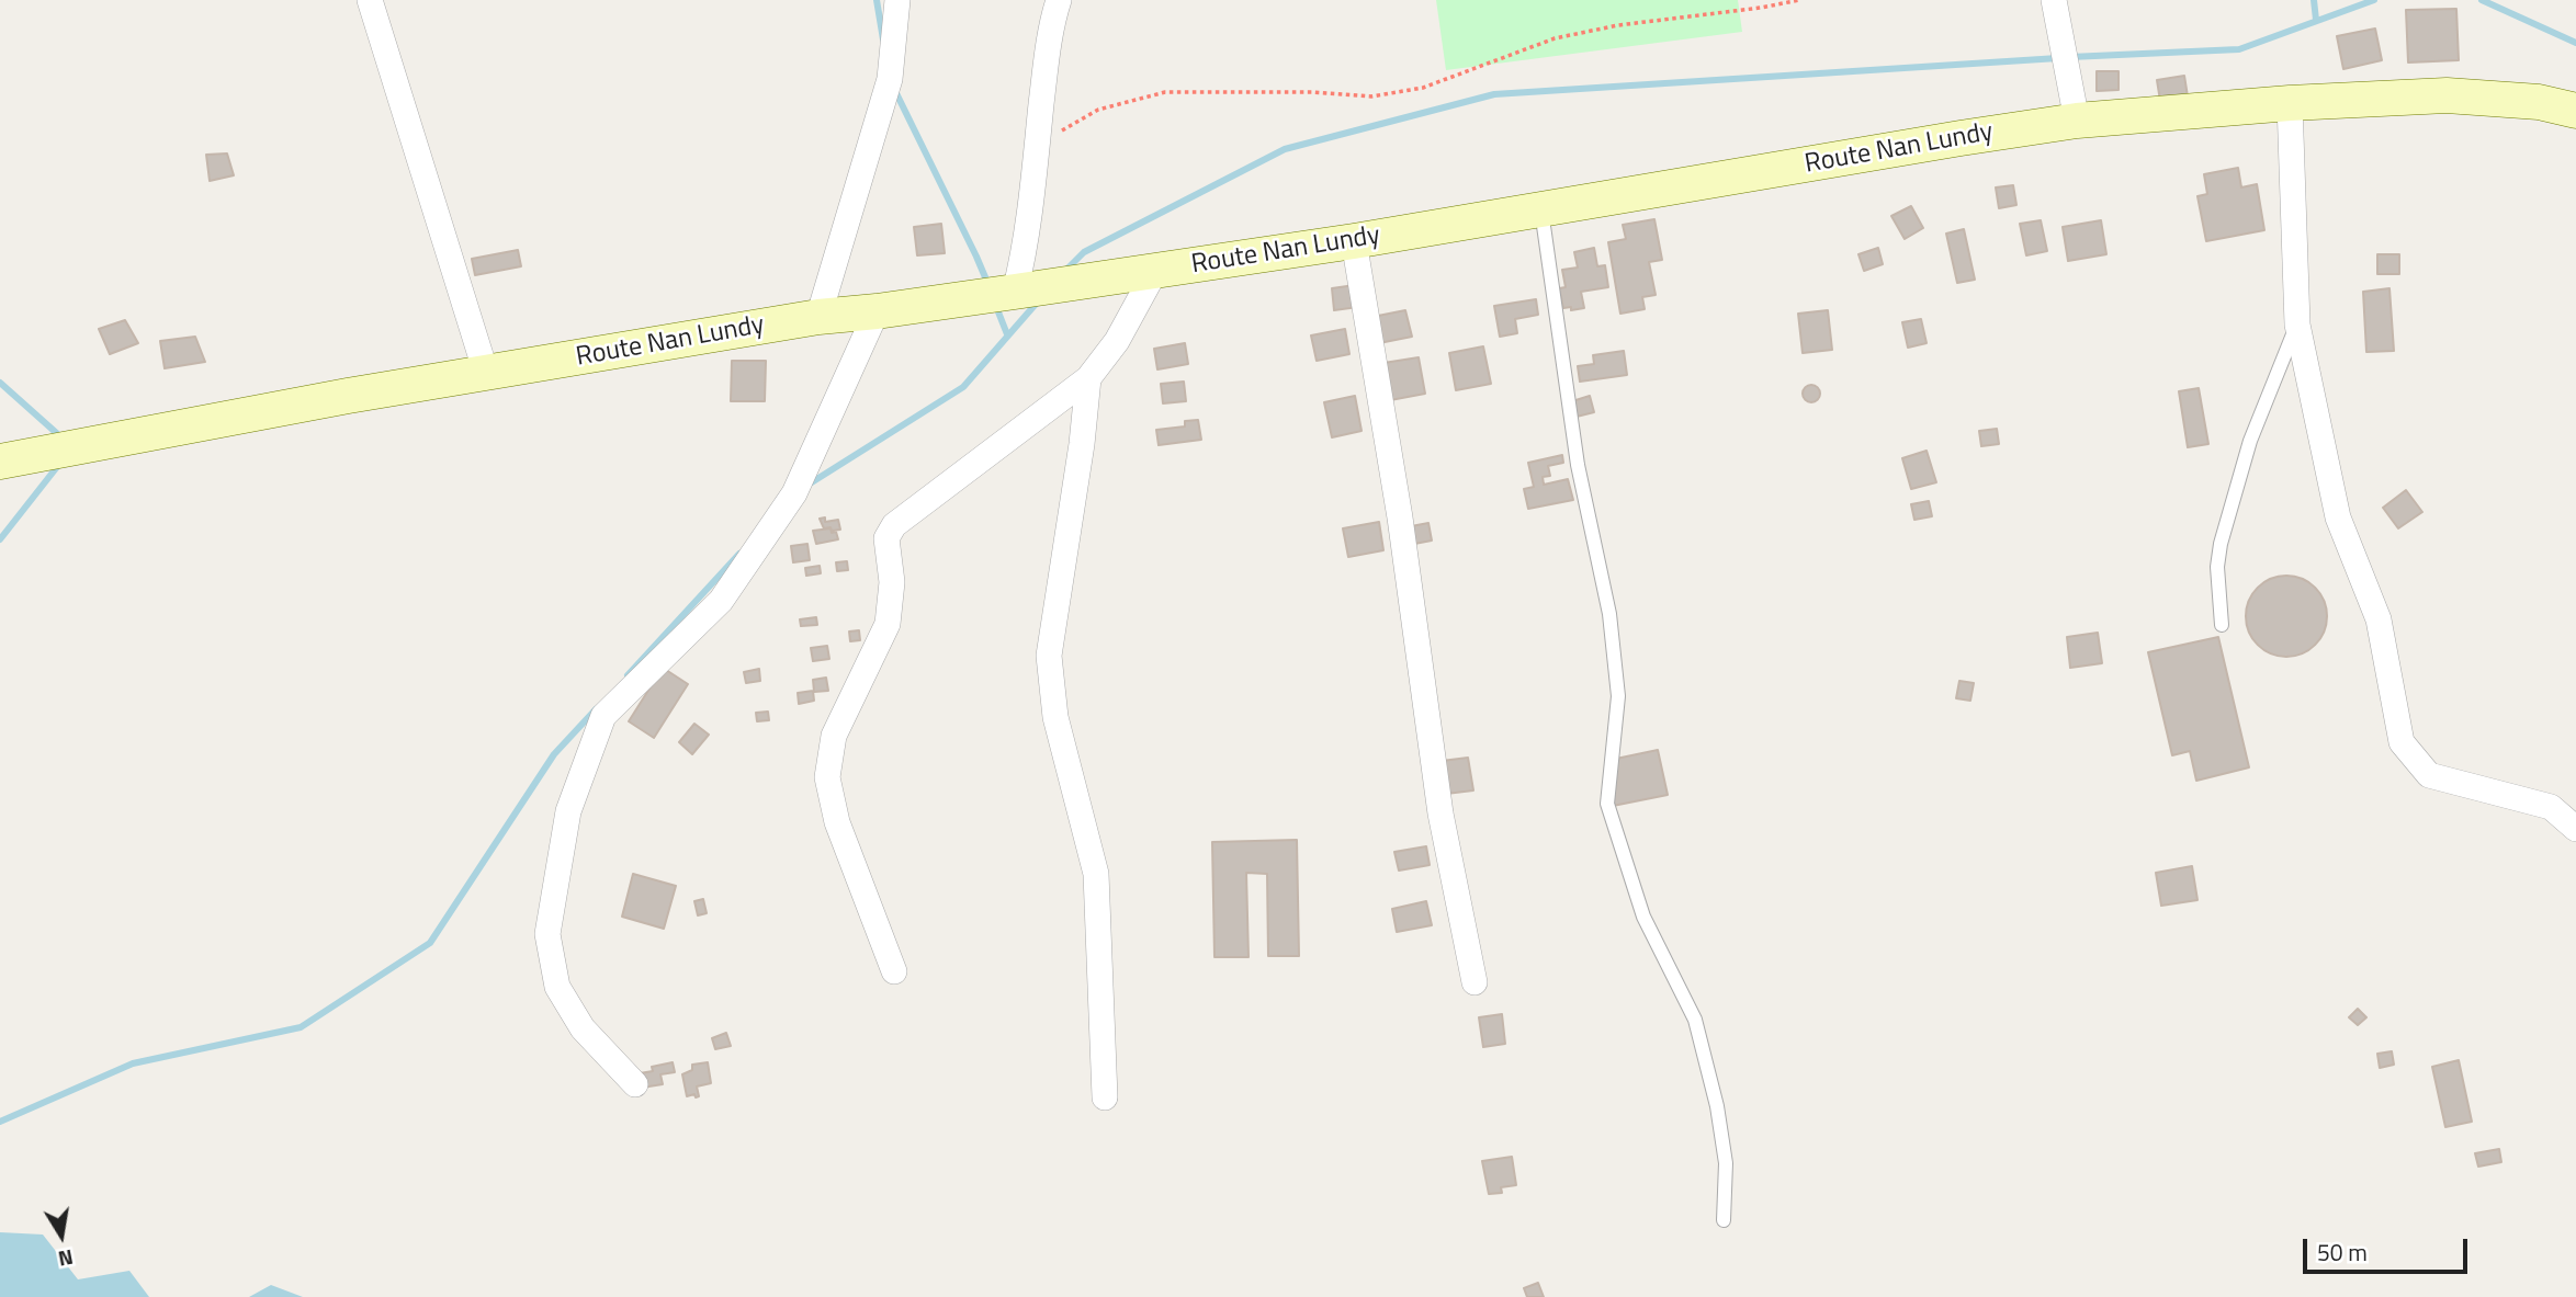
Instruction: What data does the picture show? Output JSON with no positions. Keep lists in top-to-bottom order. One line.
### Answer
{"streets":{"main road":["Route Nan Lundy"]},"scale_bar":"50 m","north":"bottom"}
